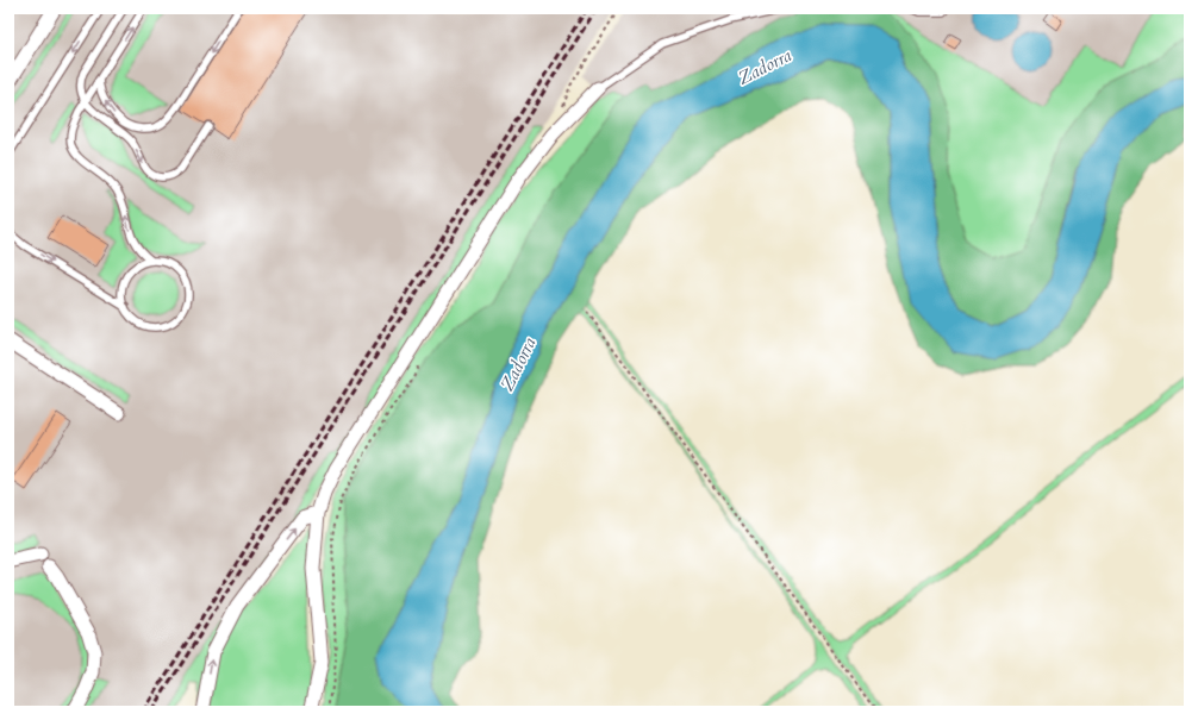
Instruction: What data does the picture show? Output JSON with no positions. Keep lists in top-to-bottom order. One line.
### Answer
{"water":["Zadorra"]}
